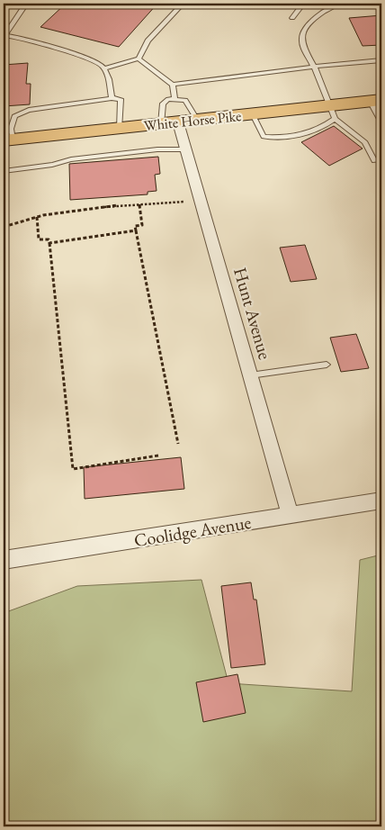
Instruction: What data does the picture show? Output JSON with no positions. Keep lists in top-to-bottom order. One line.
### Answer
{"streets":{"highway":["White Horse Pike"],"street":["Hunt Avenue","Coolidge Avenue"]},"crossings":[["White Horse Pike","Hunt Avenue"],["Hunt Avenue","Coolidge Avenue"]]}
